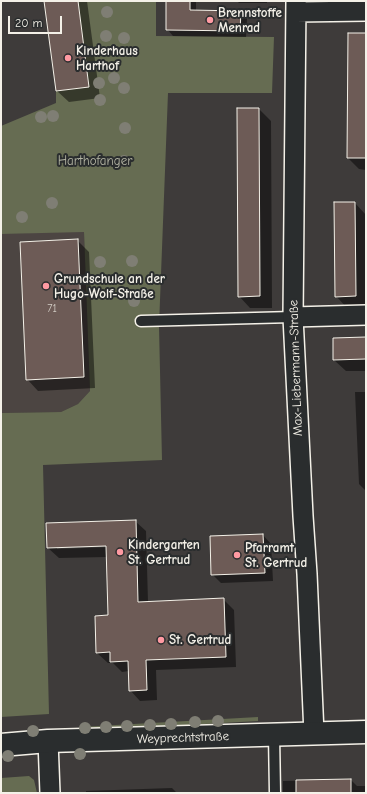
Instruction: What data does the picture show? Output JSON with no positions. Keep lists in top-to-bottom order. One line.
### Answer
{"streets":{"street":["Max-Liebermann-Straße","Weyprechtstraße"]},"crossings":[["Max-Liebermann-Straße","Weyprechtstraße"]],"parks":["Harthofanger"],"places":["Brennstoffe Menrad","Kinderhaus Harthof","Grundschule an der Hugo-Wolf-Straße","Kindergarten St. Gertrud","Pfarramt St. Gertrud","St. Gertrud"],"house_numbers":["71"],"scale_bar":"20 m"}
